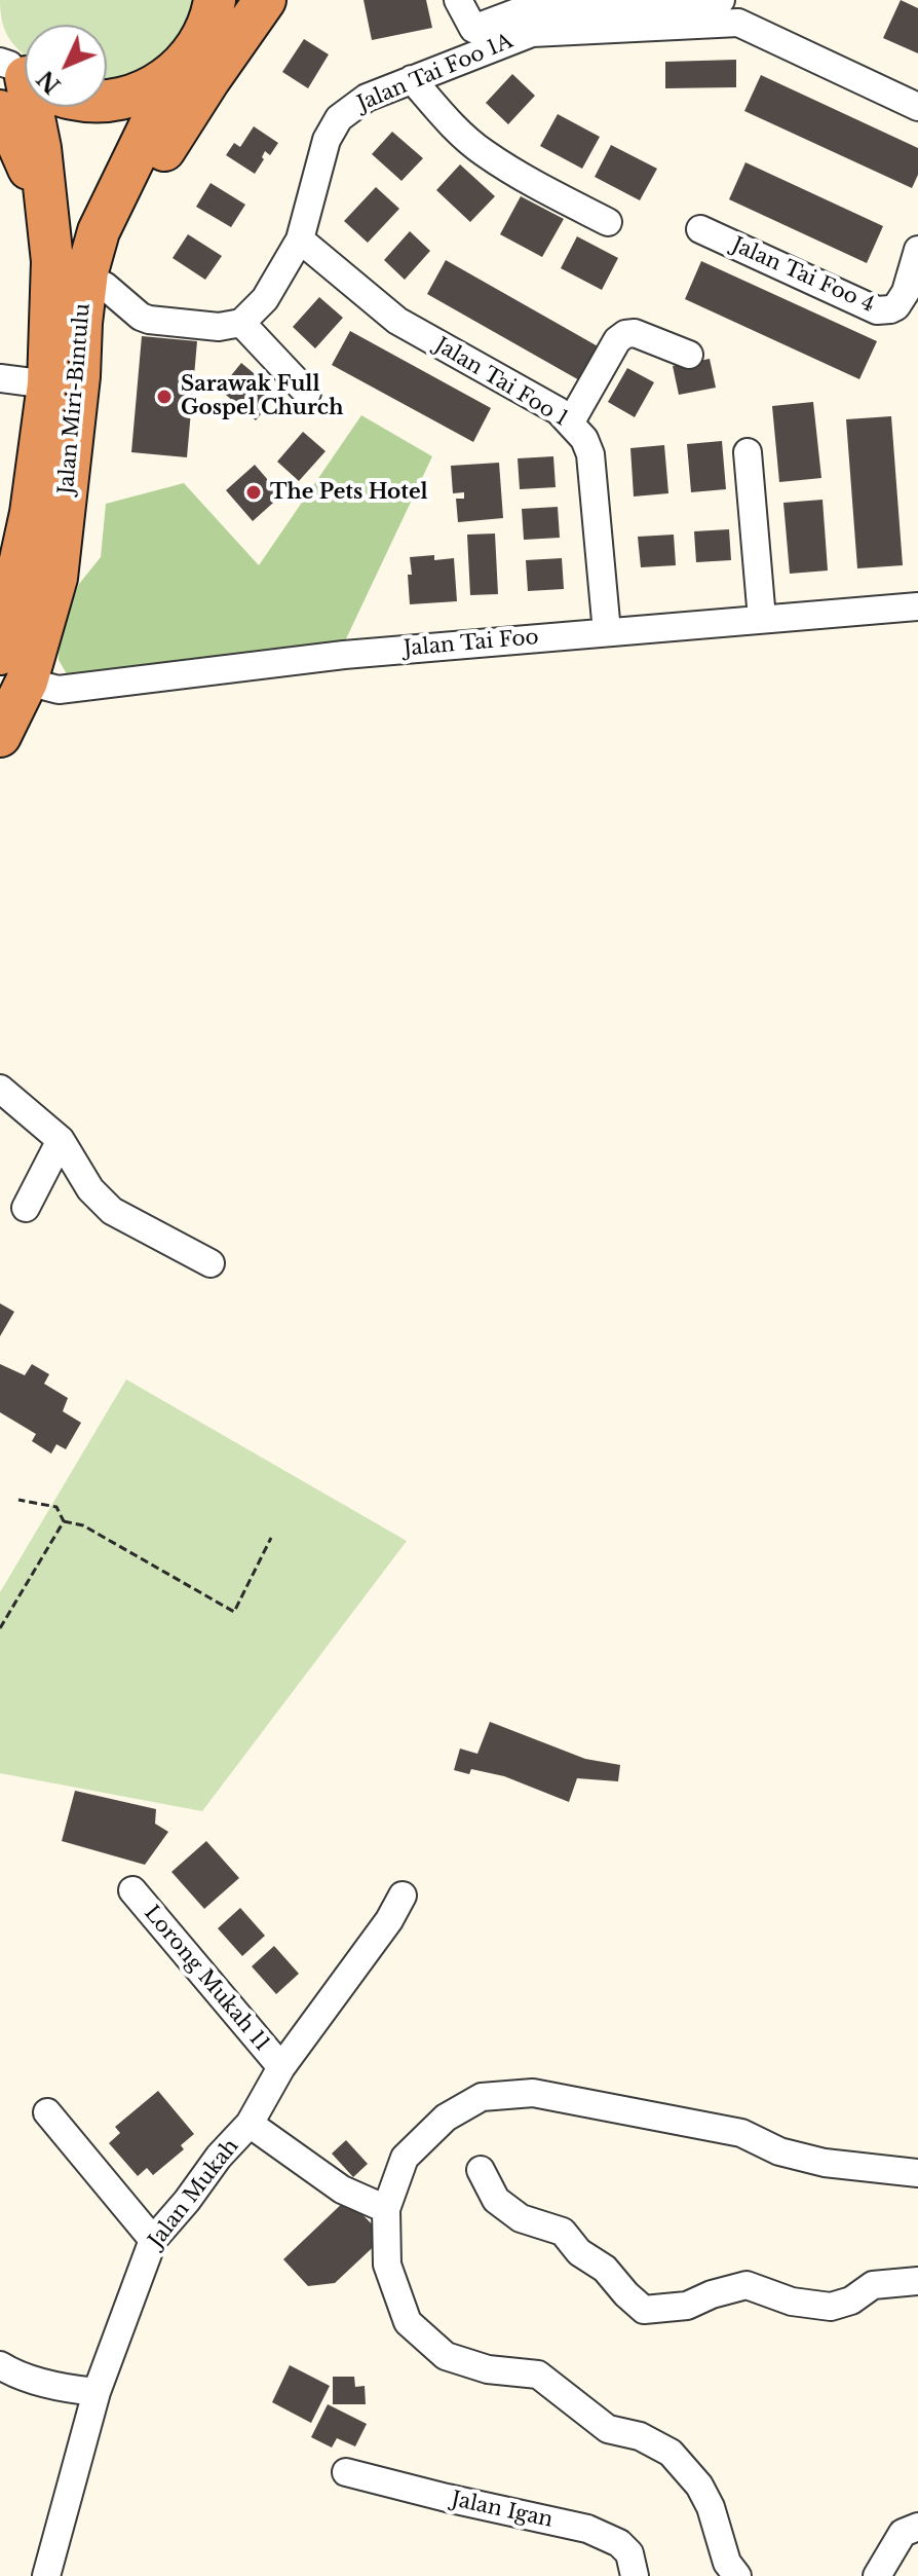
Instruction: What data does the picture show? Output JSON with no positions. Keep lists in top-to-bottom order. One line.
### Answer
{"streets":{"highway":["Jalan Miri-Bintulu"],"street":["Jalan Tai Foo 1A","Jalan Tai Foo 4","Jalan Tai Foo 1","Jalan Tai Foo","Lorong Mukah 11","Jalan Mukah","Jalan Igan"]},"crossings":[["Jalan Tai Foo 1A","Jalan Tai Foo 1"],["Jalan Tai Foo 1","Jalan Tai Foo"],["Jalan Miri-Bintulu","Jalan Tai Foo"],["Lorong Mukah 11","Jalan Mukah"]],"places":["Sarawak Full Gospel Church","The Pets Hotel"],"north":"bottom left"}
